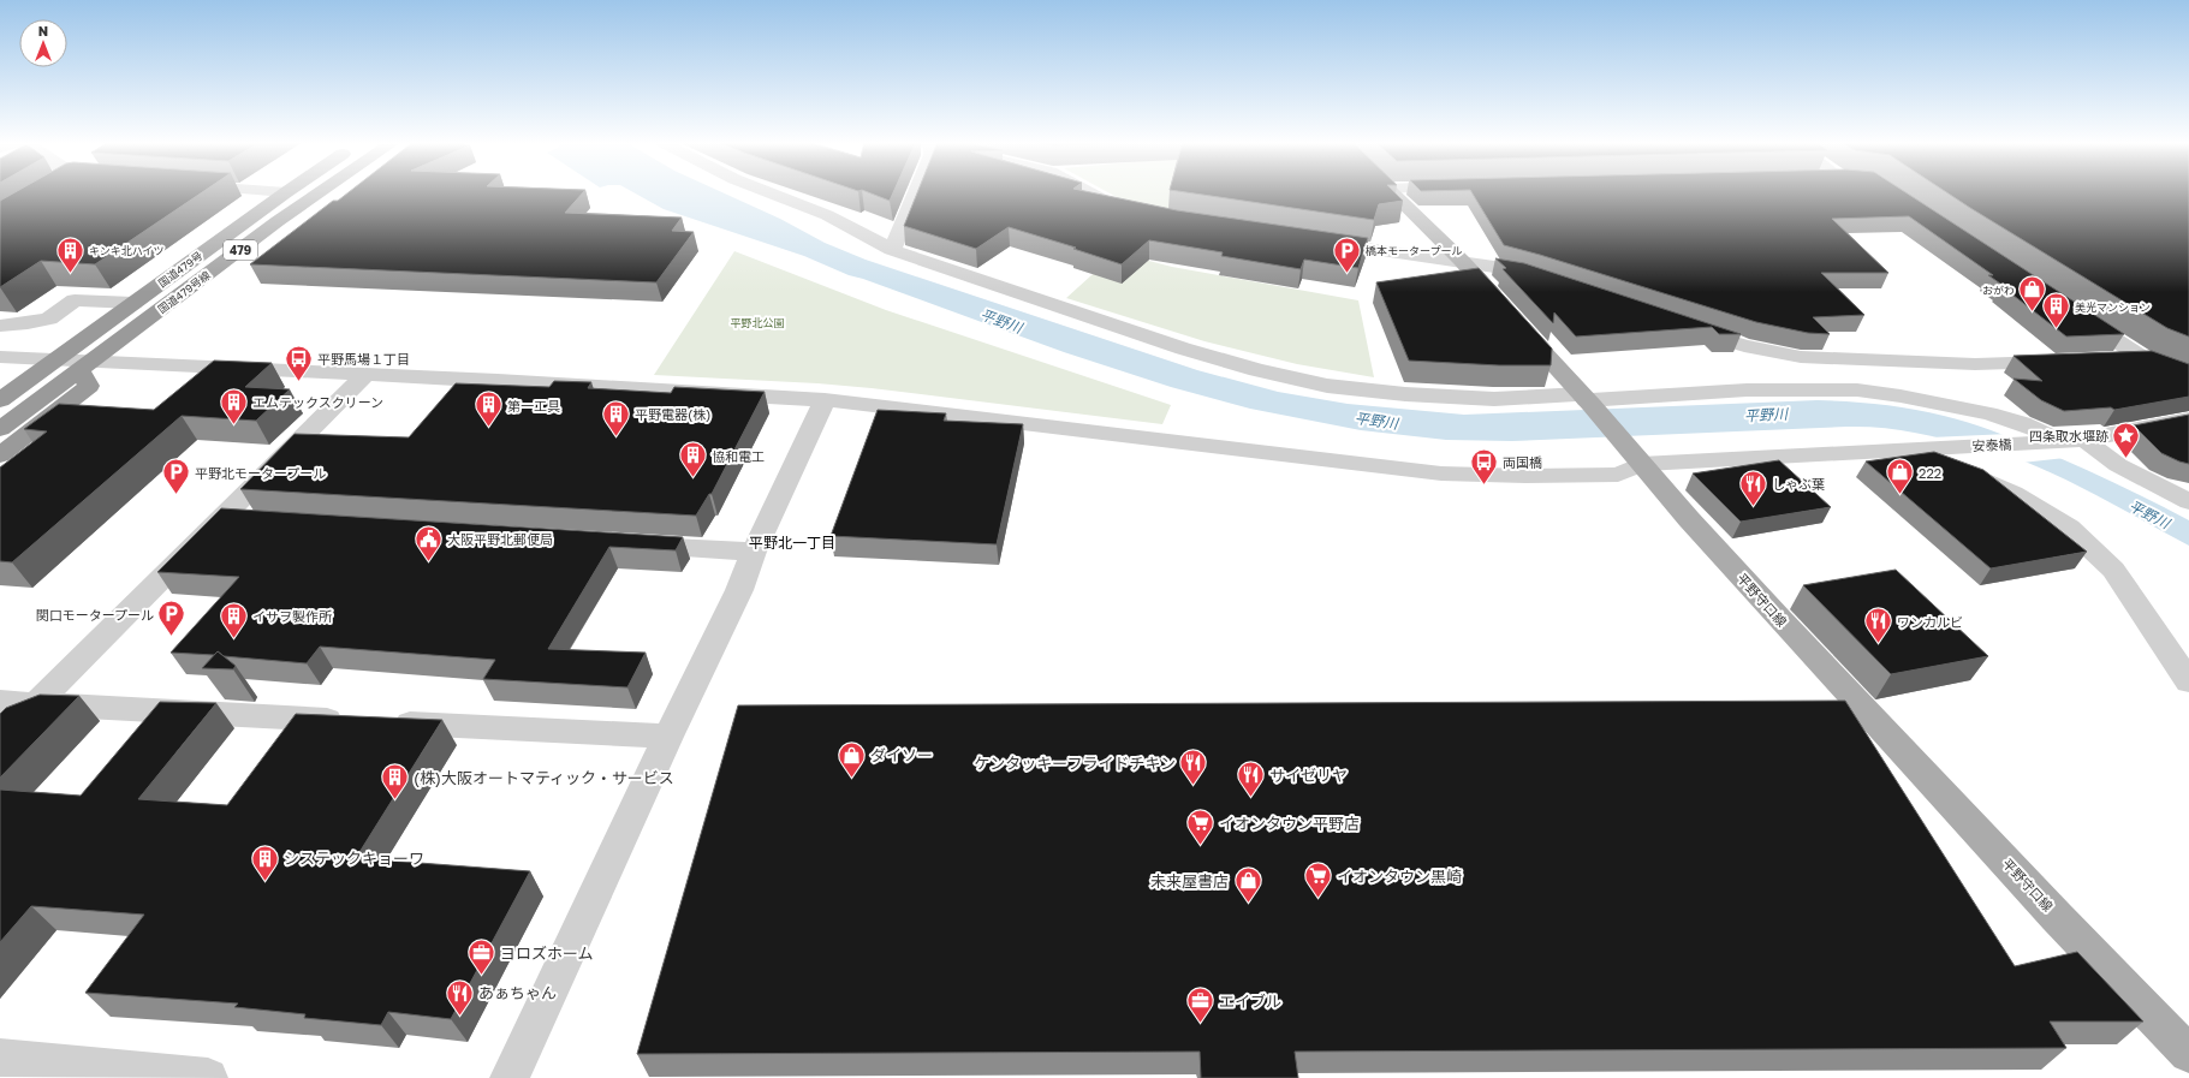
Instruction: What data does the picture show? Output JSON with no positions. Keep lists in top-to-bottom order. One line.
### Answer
{"streets":{"highway":["479","国道479号","国道479号線"],"main road":["平野守口線"],"street":["安泰橋"]},"districts":["平野北一丁目"],"water":["平野川"],"parks":["平野北公園"],"places":{"building":["キンキ北ハイツ","美光マンション","エムテックスクリーン","第一工具","平野電器(株)","協和電工","イサヲ製作所","(株)大阪オートマティック・サービス","システックキョーワ"],"parking":["橋本モータープール","平野北モータープール","関口モータープール"],"shop":["おがわ","222","ダイソー","未来屋書店"],"bus stop":["平野馬場１丁目","両国橋"],"place":["四条取水堰跡"],"restaurant":["しゃぶ葉","ワンカルビ","ケンタッキーフライドチキン","サイゼリヤ","あぁちゃん"],"public building":["大阪平野北郵便局"],"supermarket":["イオンタウン平野店","イオンタウン黒崎"],"office":["ヨロズホーム","エイブル"]},"north":"top"}
